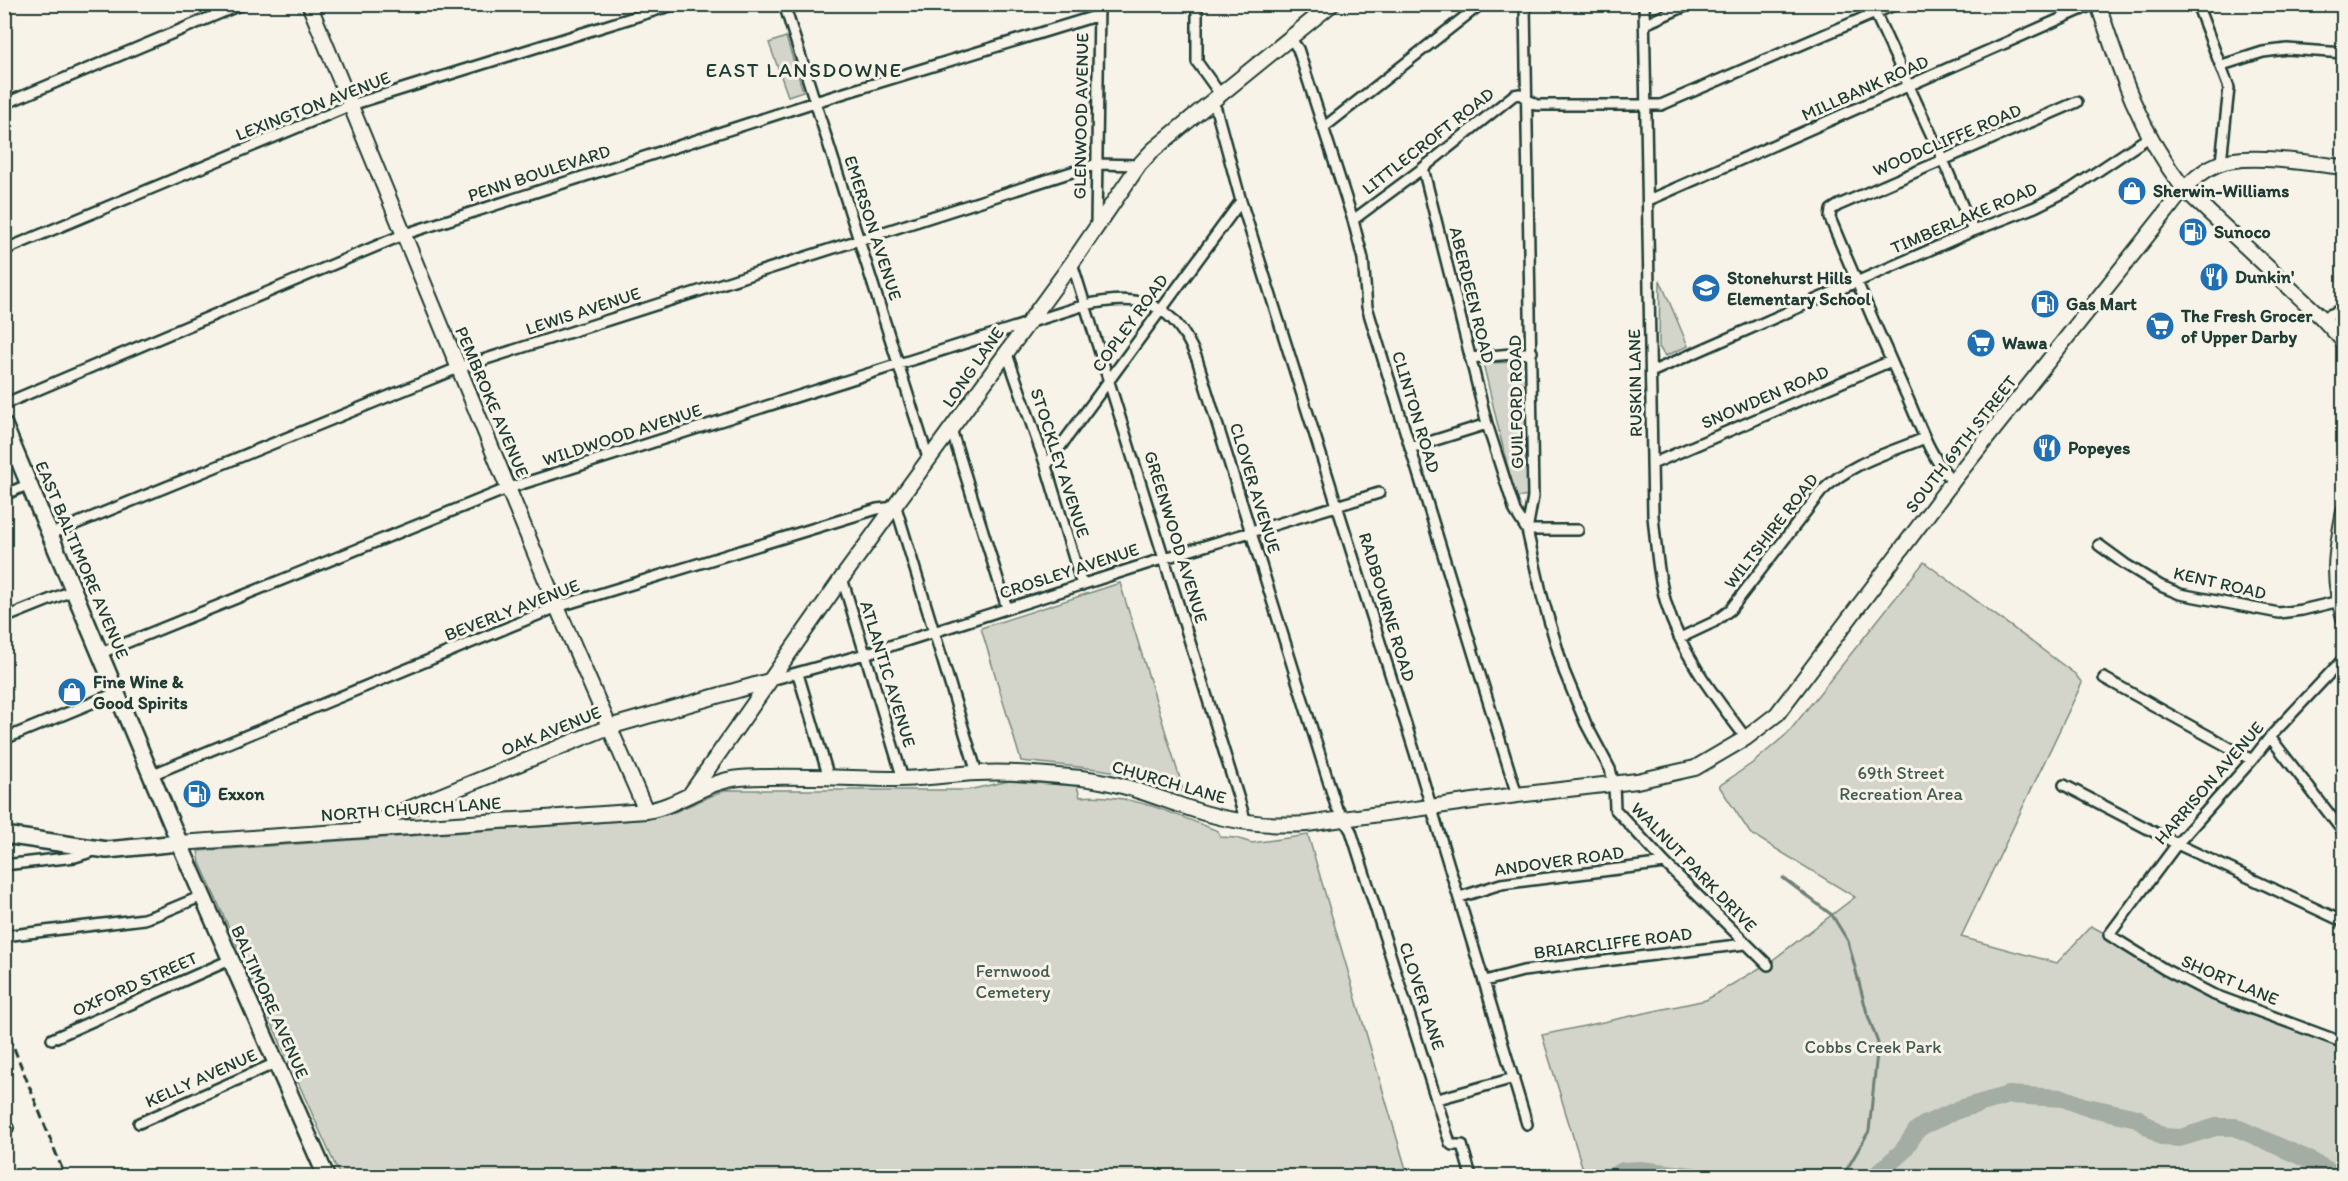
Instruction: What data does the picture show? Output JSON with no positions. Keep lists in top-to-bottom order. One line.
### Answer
{"streets":{"main road":["LONG LANE","PEMBROKE AVENUE","SOUTH 69TH STREET","EAST BALTIMORE AVENUE","OAK AVENUE","CHURCH LANE","NORTH CHURCH LANE","BALTIMORE AVENUE"],"street":["MILLBANK ROAD","LEXINGTON AVENUE","GLENWOOD AVENUE","WOODCLIFFE ROAD","LITTLECROFT ROAD","PENN BOULEVARD","TIMBERLAKE ROAD","EMERSON AVENUE","ABERDEEN ROAD","LEWIS AVENUE","COPLEY ROAD","RUSKIN LANE","SNOWDEN ROAD","GUILFORD ROAD","CLINTON ROAD","WILDWOOD AVENUE","STOCKLEY AVENUE","CLOVER AVENUE","WILTSHIRE ROAD","GREENWOOD AVENUE","CROSLEY AVENUE","KENT ROAD","RADBOURNE ROAD","BEVERLY AVENUE","ATLANTIC AVENUE","HARRISON AVENUE","ANDOVER ROAD","WALNUT PARK DRIVE","BRIARCLIFFE ROAD","SHORT LANE","OXFORD STREET","CLOVER LANE","KELLY AVENUE"]},"crossings":[["MILLBANK ROAD","RUSKIN LANE"],["LEXINGTON AVENUE","PEMBROKE AVENUE"],["GLENWOOD AVENUE","PENN BOULEVARD"],["GLENWOOD AVENUE","LEWIS AVENUE"],["GLENWOOD AVENUE","LONG LANE"],["WOODCLIFFE ROAD","TIMBERLAKE ROAD"],["LITTLECROFT ROAD","ABERDEEN ROAD"],["LITTLECROFT ROAD","GUILFORD ROAD"],["LITTLECROFT ROAD","CLINTON ROAD"],["PENN BOULEVARD","EMERSON AVENUE"],["PENN BOULEVARD","PEMBROKE AVENUE"],["TIMBERLAKE ROAD","RUSKIN LANE"],["EMERSON AVENUE","LEWIS AVENUE"],["EMERSON AVENUE","LONG LANE"],["EMERSON AVENUE","WILDWOOD AVENUE"],["ABERDEEN ROAD","GUILFORD ROAD"],["LEWIS AVENUE","LONG LANE"],["LEWIS AVENUE","PEMBROKE AVENUE"],["LEWIS AVENUE","EAST BALTIMORE AVENUE"],["COPLEY ROAD","STOCKLEY AVENUE"],["COPLEY ROAD","CLOVER AVENUE"],["COPLEY ROAD","GREENWOOD AVENUE"],["COPLEY ROAD","RADBOURNE ROAD"],["LONG LANE","CLINTON ROAD"],["LONG LANE","WILDWOOD AVENUE"],["LONG LANE","STOCKLEY AVENUE"],["LONG LANE","CLOVER AVENUE"],["LONG LANE","GREENWOOD AVENUE"],["LONG LANE","CROSLEY AVENUE"],["LONG LANE","RADBOURNE ROAD"],["LONG LANE","BEVERLY AVENUE"],["LONG LANE","ATLANTIC AVENUE"],["LONG LANE","OAK AVENUE"],["LONG LANE","CHURCH LANE"],["RUSKIN LANE","SNOWDEN ROAD"],["RUSKIN LANE","SOUTH 69TH STREET"],["RUSKIN LANE","WILTSHIRE ROAD"],["PEMBROKE AVENUE","WILDWOOD AVENUE"],["PEMBROKE AVENUE","BEVERLY AVENUE"],["PEMBROKE AVENUE","OAK AVENUE"],["PEMBROKE AVENUE","CHURCH LANE"],["PEMBROKE AVENUE","NORTH CHURCH LANE"],["GUILFORD ROAD","SOUTH 69TH STREET"],["GUILFORD ROAD","CHURCH LANE"],["GUILFORD ROAD","WALNUT PARK DRIVE"],["CLINTON ROAD","CHURCH LANE"],["WILDWOOD AVENUE","CLOVER AVENUE"],["WILDWOOD AVENUE","EAST BALTIMORE AVENUE"],["SOUTH 69TH STREET","CHURCH LANE"],["SOUTH 69TH STREET","WALNUT PARK DRIVE"],["STOCKLEY AVENUE","CROSLEY AVENUE"],["CLOVER AVENUE","GREENWOOD AVENUE"],["CLOVER AVENUE","CROSLEY AVENUE"],["CLOVER AVENUE","CHURCH LANE"],["CLOVER AVENUE","CLOVER LANE"],["GREENWOOD AVENUE","CROSLEY AVENUE"],["GREENWOOD AVENUE","CHURCH LANE"],["EAST BALTIMORE AVENUE","BEVERLY AVENUE"],["EAST BALTIMORE AVENUE","NORTH CHURCH LANE"],["EAST BALTIMORE AVENUE","BALTIMORE AVENUE"],["CROSLEY AVENUE","RADBOURNE ROAD"],["CROSLEY AVENUE","ATLANTIC AVENUE"],["CROSLEY AVENUE","OAK AVENUE"],["RADBOURNE ROAD","CHURCH LANE"],["RADBOURNE ROAD","ANDOVER ROAD"],["RADBOURNE ROAD","BRIARCLIFFE ROAD"],["ATLANTIC AVENUE","CHURCH LANE"],["OAK AVENUE","NORTH CHURCH LANE"],["CHURCH LANE","NORTH CHURCH LANE"],["CHURCH LANE","WALNUT PARK DRIVE"],["CHURCH LANE","CLOVER LANE"],["HARRISON AVENUE","SHORT LANE"],["NORTH CHURCH LANE","BALTIMORE AVENUE"],["ANDOVER ROAD","WALNUT PARK DRIVE"],["WALNUT PARK DRIVE","BRIARCLIFFE ROAD"],["OXFORD STREET","BALTIMORE AVENUE"],["BALTIMORE AVENUE","KELLY AVENUE"]],"districts":["EAST LANSDOWNE"],"parks":["69th Street Recreation Area","Fernwood Cemetery","Cobbs Creek Park"],"places":{"shop":["Sherwin-Williams","Fine Wine & Good Spirits"],"fuel station":["Sunoco","Gas Mart","Exxon"],"restaurant":["Dunkin'","Popeyes"],"school or university":["Stonehurst Hills Elementary School"],"supermarket":["The Fresh Grocer of Upper Darby","Wawa"]}}
